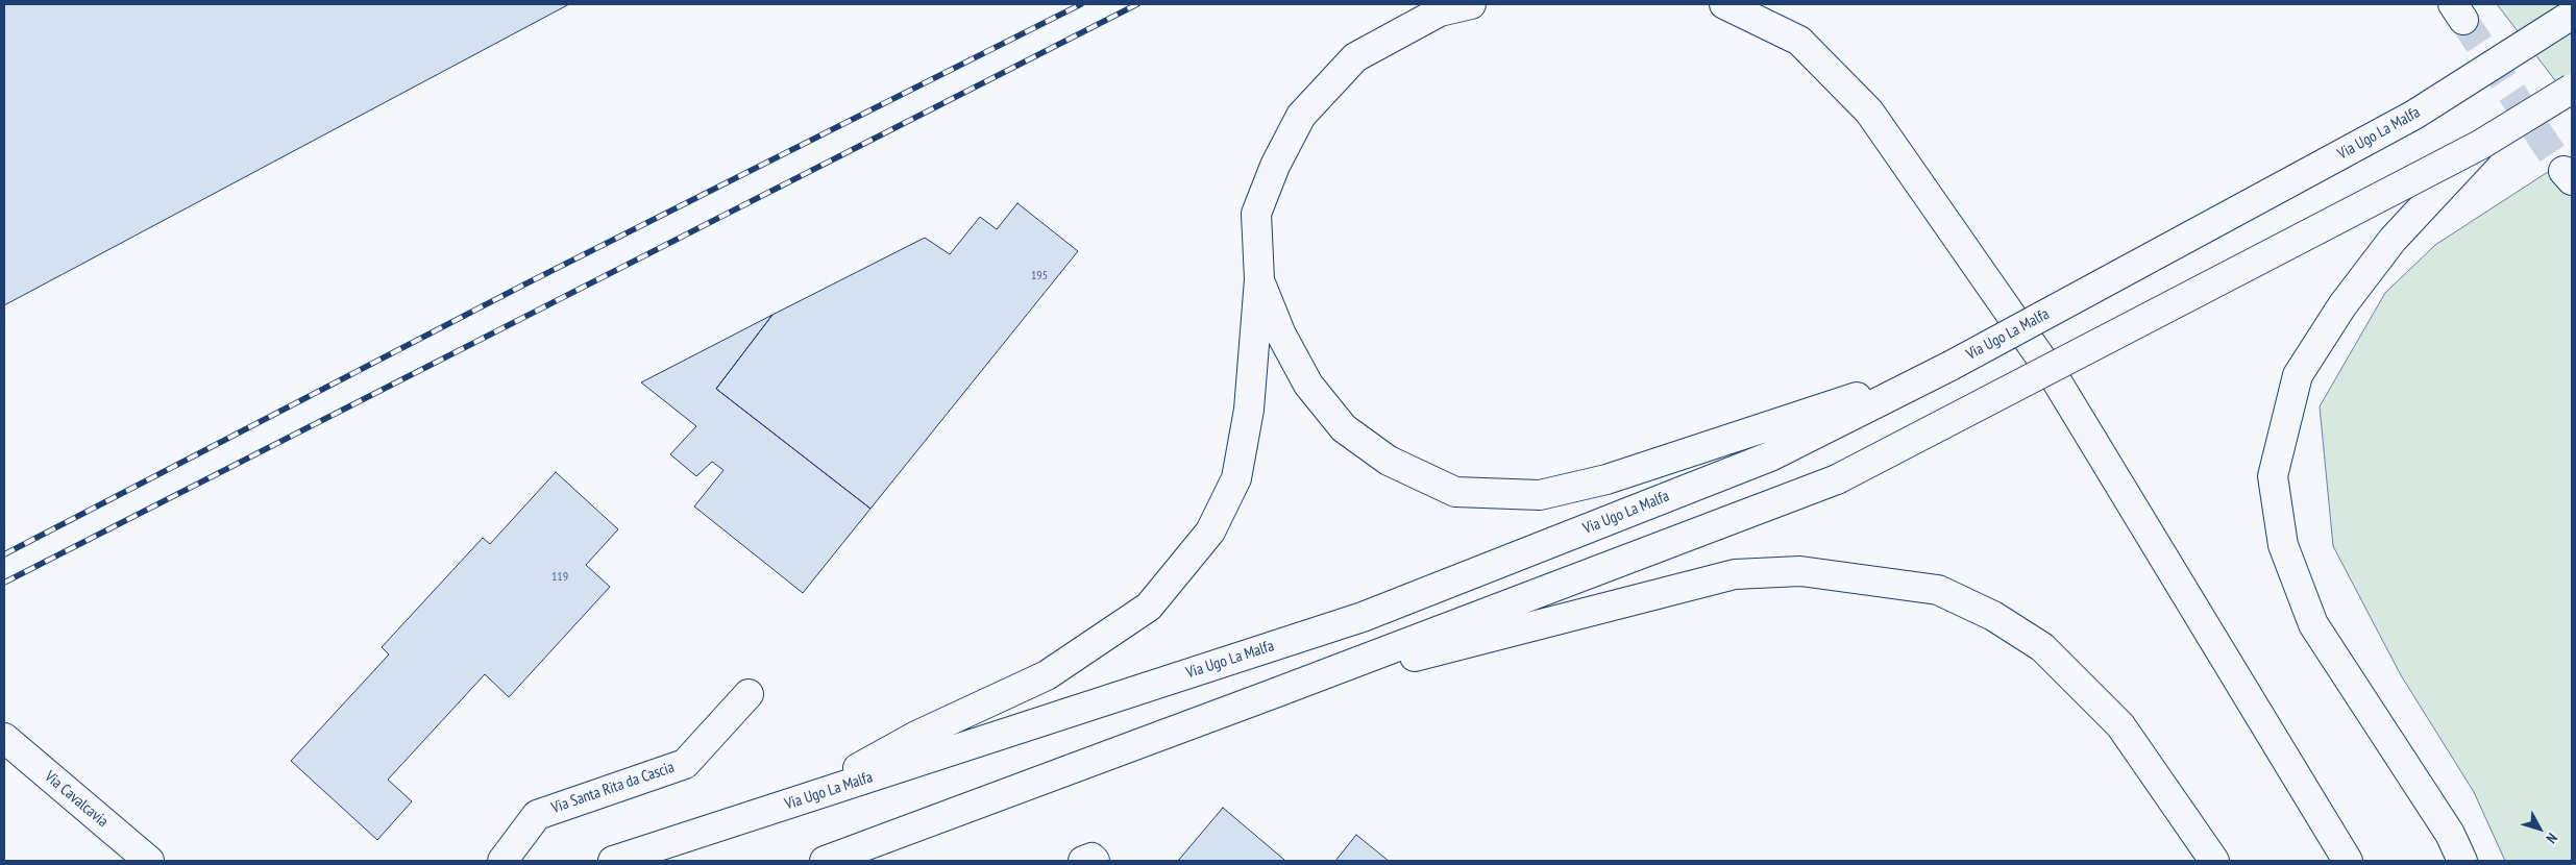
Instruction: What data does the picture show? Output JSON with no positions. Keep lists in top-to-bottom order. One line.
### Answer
{"streets":{"main road":["Via Ugo La Malfa","Via Santa Rita da Cascia","Via Cavalcavia"]},"house_numbers":["195","119"],"north":"bottom right"}
